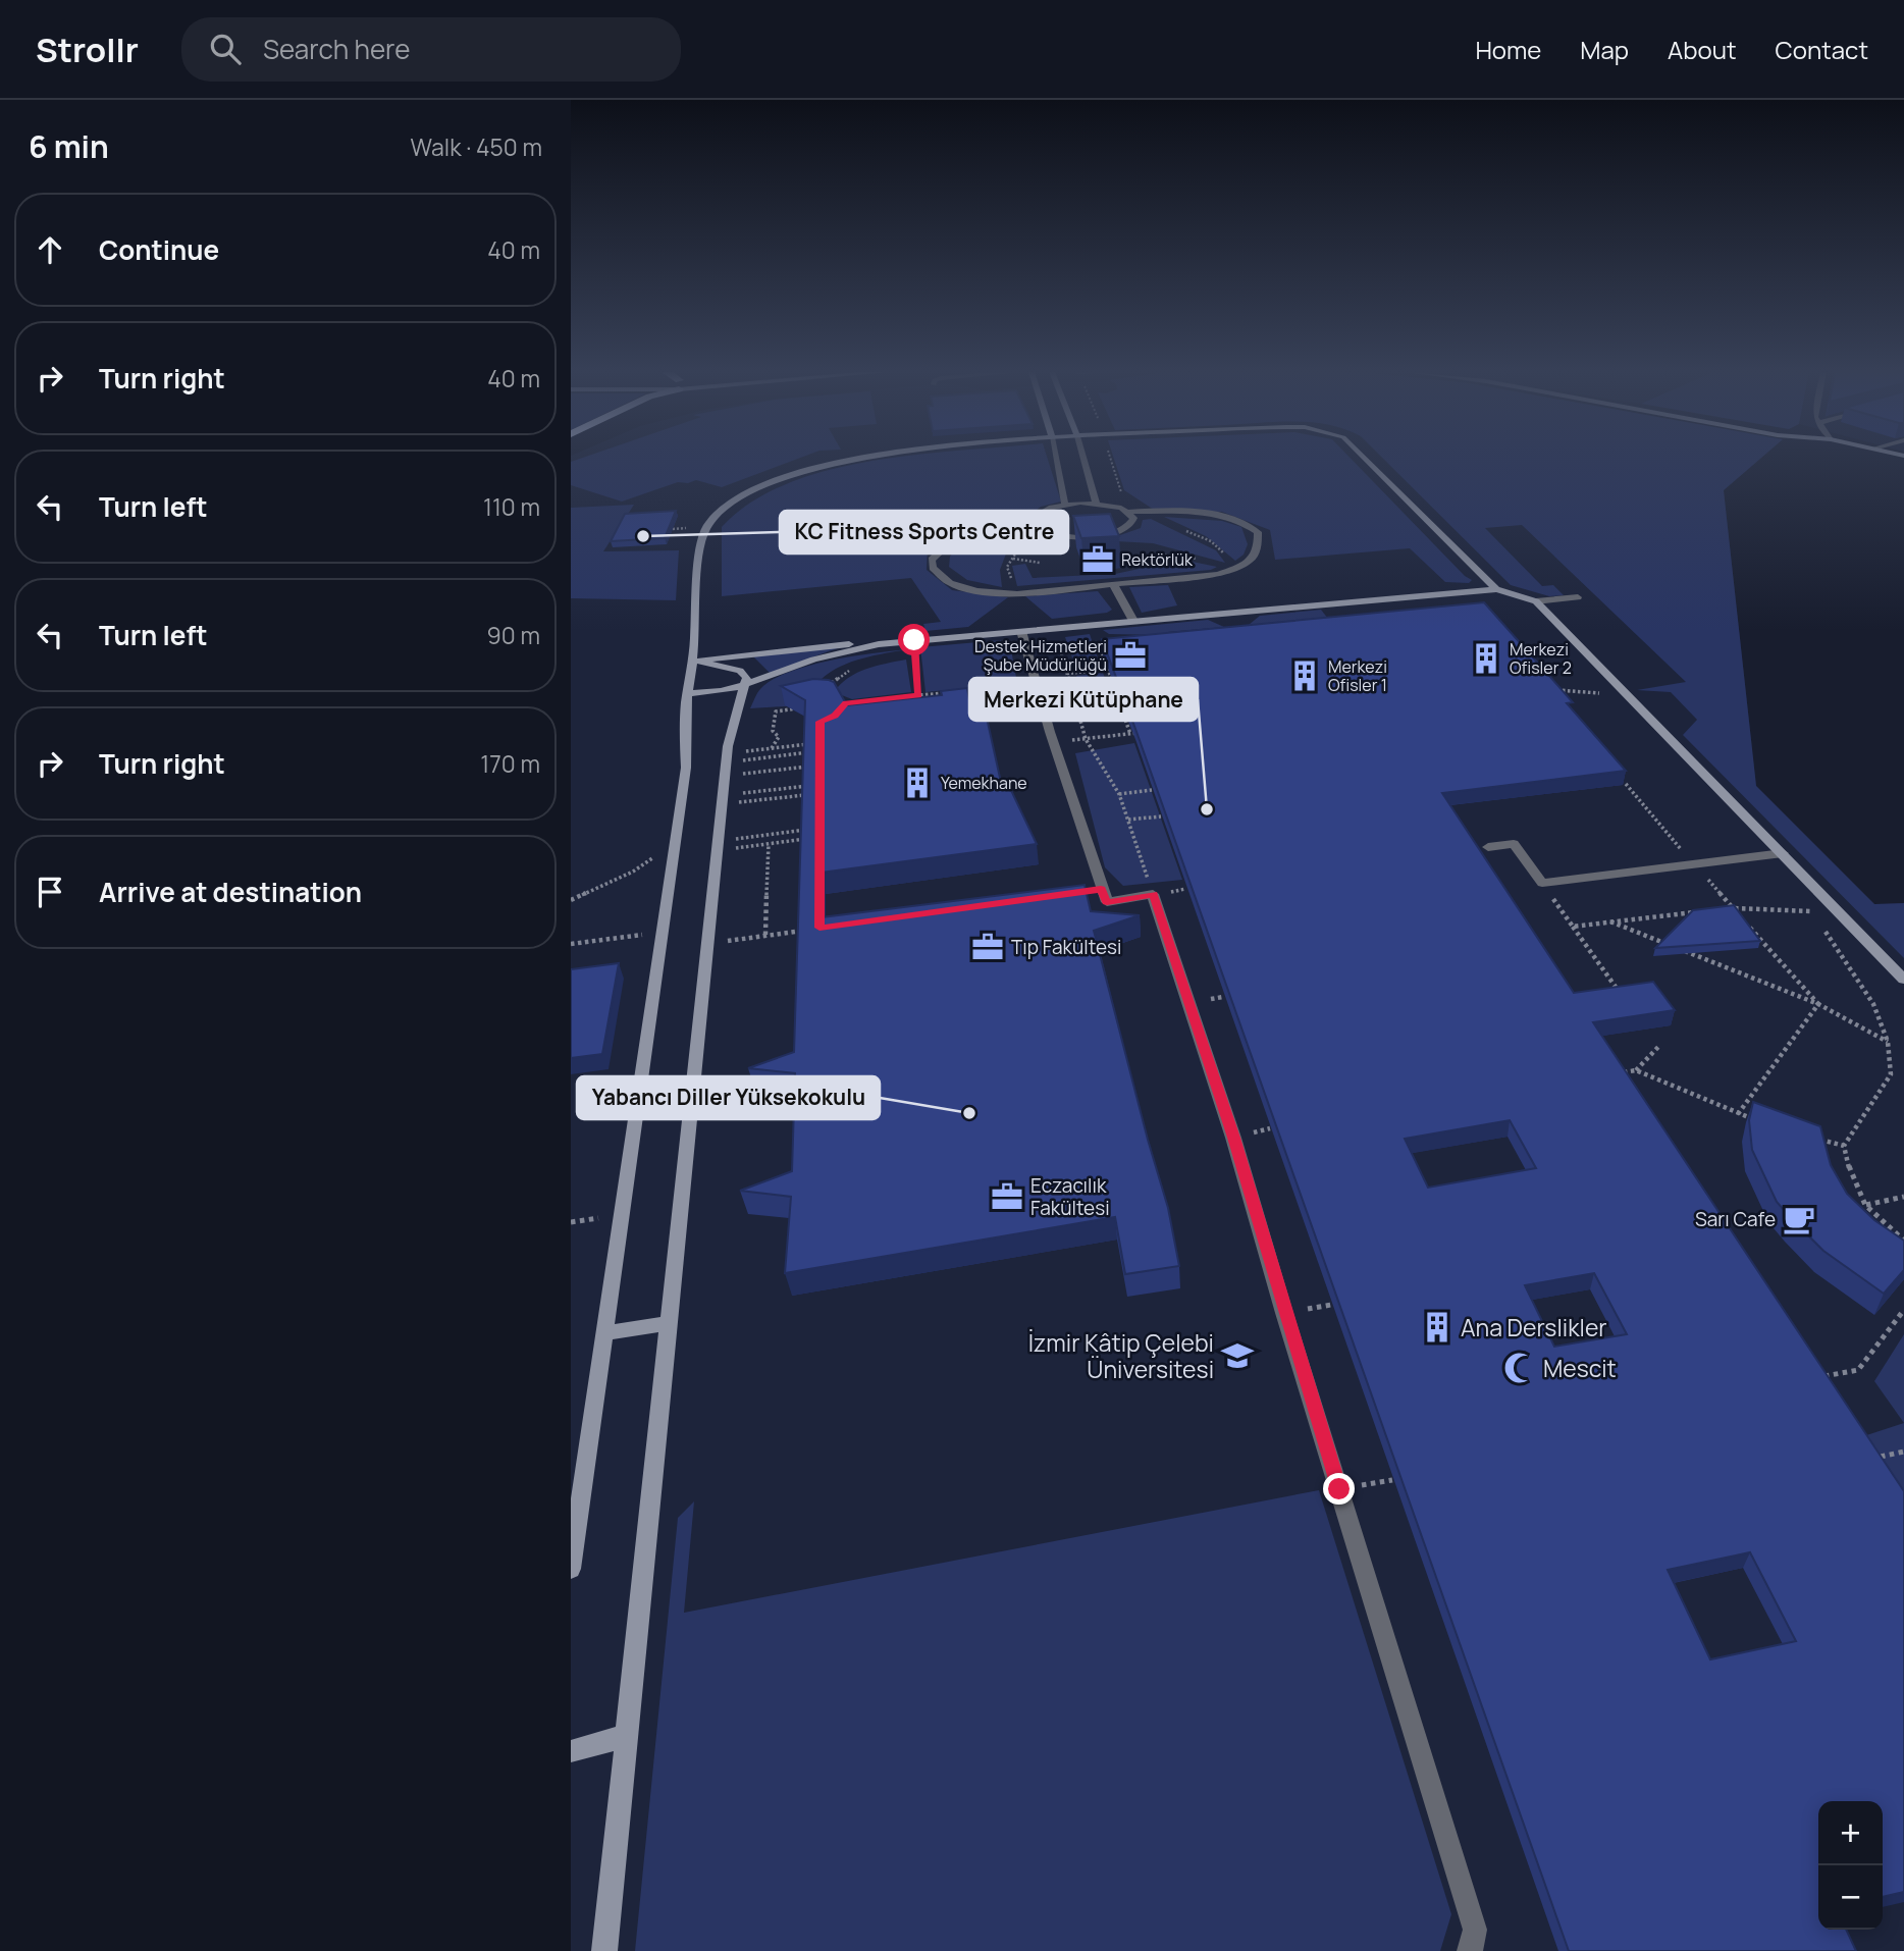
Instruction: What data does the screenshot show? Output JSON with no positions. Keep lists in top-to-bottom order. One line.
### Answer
{"places":{"other":["KC Fitness Sports Centre","Merkezi Kütüphane","Yabancı Diller Yüksekokulu"],"office":["Rektörlük","Destek Hizmetleri Şube Müdürlüğü","Tıp Fakültesi","Eczacılık Fakültesi"],"building":["Merkezi Ofisler 2","Merkezi Ofisler 1","Yemekhane","Ana Derslikler"],"cafe":["Sarı Cafe"],"school or university":["İzmir Kâtip Çelebi Üniversitesi"],"mosque":["Mescit"]},"page":{"header":"Strollr","search":"Search here","nav":["Home","Map","About","Contact"],"heading":["6 min","Walk · 450 m"],"list":[["Continue","40 m"],["Turn right","40 m"],["Turn left","110 m"],["Turn left","90 m"],["Turn right","170 m"],"Arrive at destination"],"map_buttons":["+","−"]}}
